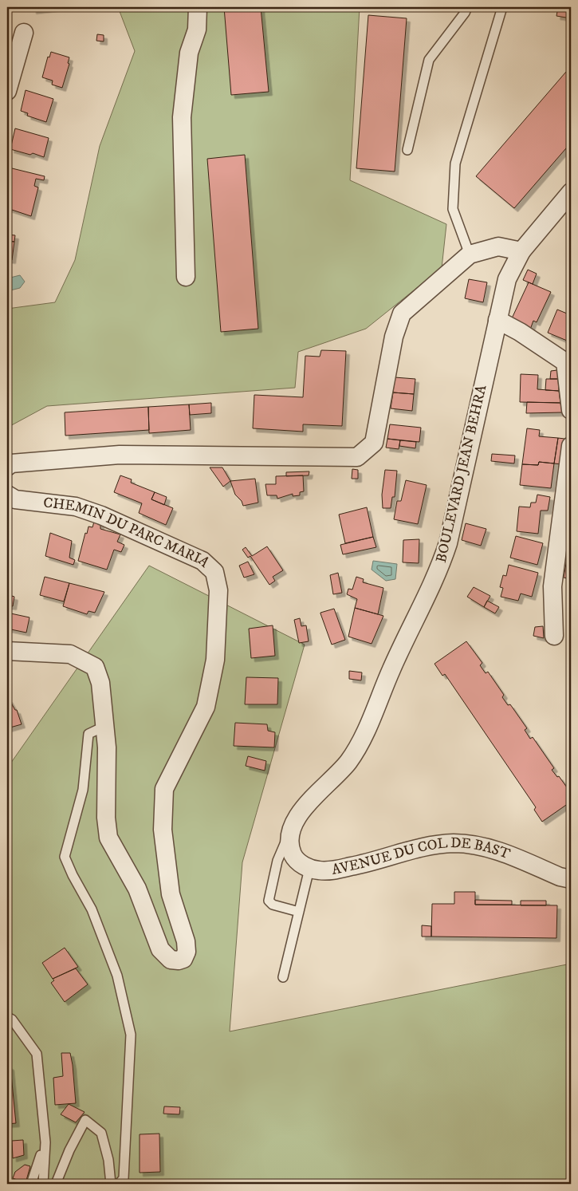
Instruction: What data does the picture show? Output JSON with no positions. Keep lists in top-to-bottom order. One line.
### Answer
{"streets":{"street":["BOULEVARD JEAN BEHRA","CHEMIN DU PARC MARIA","AVENUE DU COL DE BAST"]},"crossings":[["BOULEVARD JEAN BEHRA","AVENUE DU COL DE BAST"]]}
